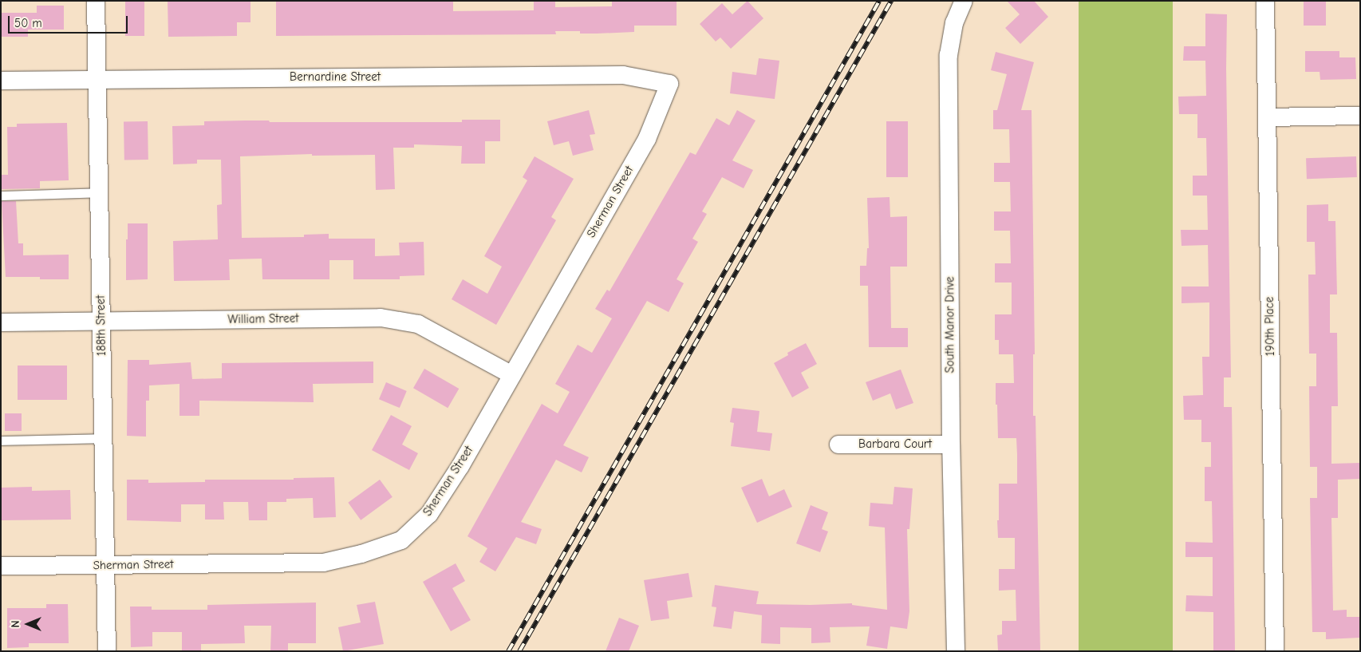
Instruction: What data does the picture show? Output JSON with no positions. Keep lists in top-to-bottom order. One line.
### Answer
{"streets":{"street":["Bernardine Street","Sherman Street","William Street","South Manor Drive","188th Street","190th Place","Barbara Court"]},"crossings":[["Bernardine Street","Sherman Street"],["Bernardine Street","188th Street"],["Sherman Street","William Street"],["Sherman Street","188th Street"],["William Street","188th Street"],["South Manor Drive","Barbara Court"]],"scale_bar":"50 m","north":"left"}
